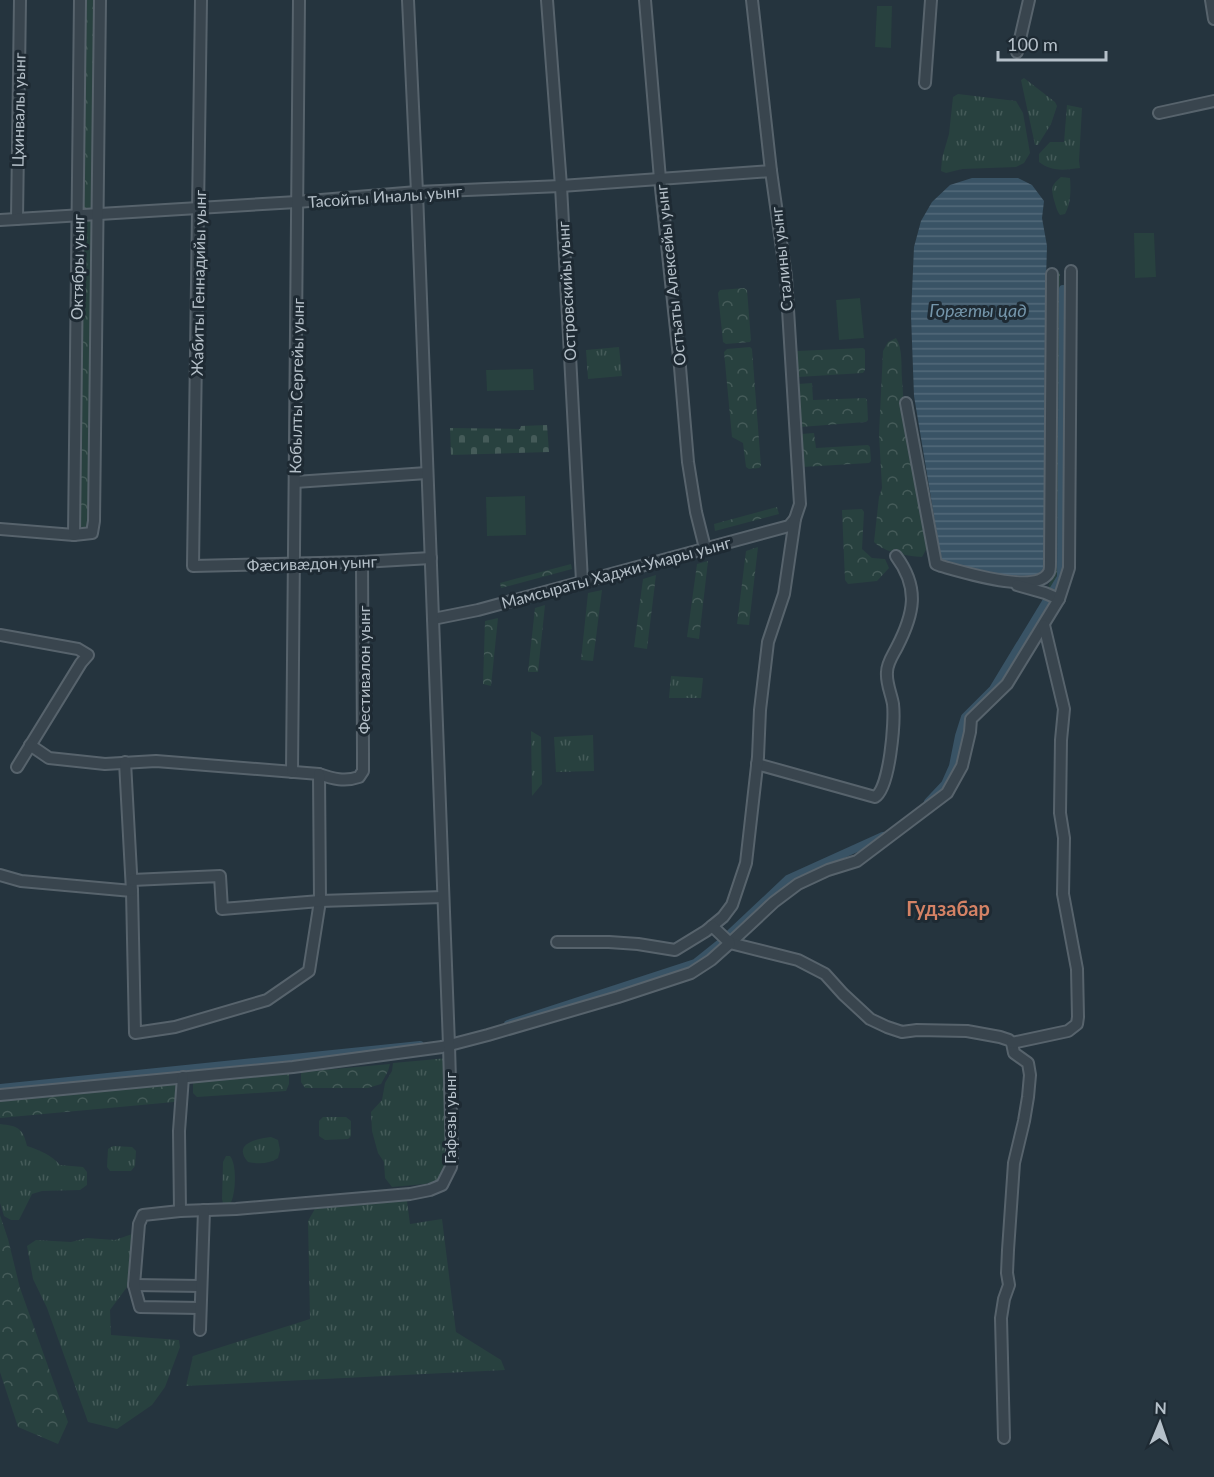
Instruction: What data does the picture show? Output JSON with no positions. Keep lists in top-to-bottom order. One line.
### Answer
{"streets":{"street":["Цхинвалы уынг","Тасойты Иналы уынг","Сталины уынг","Октябры уынг","Остъаты Алексейы уынг","Жабиты Геннадийы уынг","Островскийы уынг","Кобылты Сергейы уынг","Фæсивæдон уынг","Мамсыраты Хаджи-Умары уынг","Фестивалон уынг","Гафезы уынг"]},"crossings":[["Цхинвалы уынг","Тасойты Иналы уынг"],["Тасойты Иналы уынг","Сталины уынг"],["Тасойты Иналы уынг","Октябры уынг"],["Тасойты Иналы уынг","Остъаты Алексейы уынг"],["Тасойты Иналы уынг","Жабиты Геннадийы уынг"],["Тасойты Иналы уынг","Островскийы уынг"],["Тасойты Иналы уынг","Кобылты Сергейы уынг"],["Сталины уынг","Мамсыраты Хаджи-Умары уынг"],["Остъаты Алексейы уынг","Мамсыраты Хаджи-Умары уынг"],["Жабиты Геннадийы уынг","Фæсивæдон уынг"],["Островскийы уынг","Мамсыраты Хаджи-Умары уынг"],["Кобылты Сергейы уынг","Фæсивæдон уынг"],["Фæсивæдон уынг","Фестивалон уынг"]],"districts":["Гудзабар"],"water":["Горӕты цад"],"scale_bar":"100 m","north":"top"}
